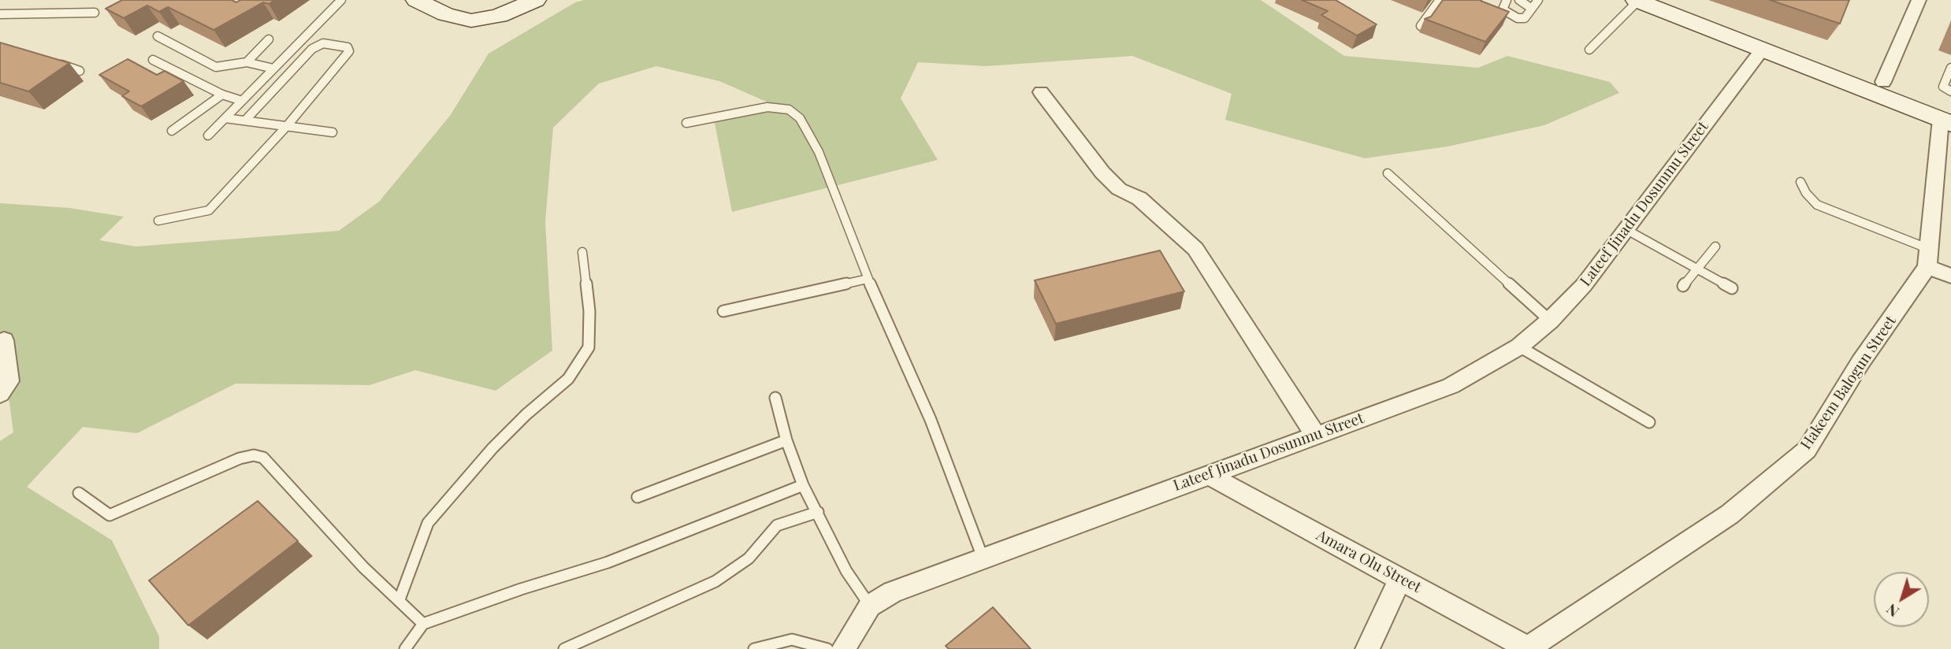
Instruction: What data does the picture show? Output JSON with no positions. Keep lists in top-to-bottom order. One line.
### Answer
{"streets":{"street":["Lateef Jinadu Dosunmu Street","Hakeem Balogun Street","Amara Olu Street"]},"crossings":[["Lateef Jinadu Dosunmu Street","Amara Olu Street"],["Hakeem Balogun Street","Amara Olu Street"]],"north":"bottom left"}
